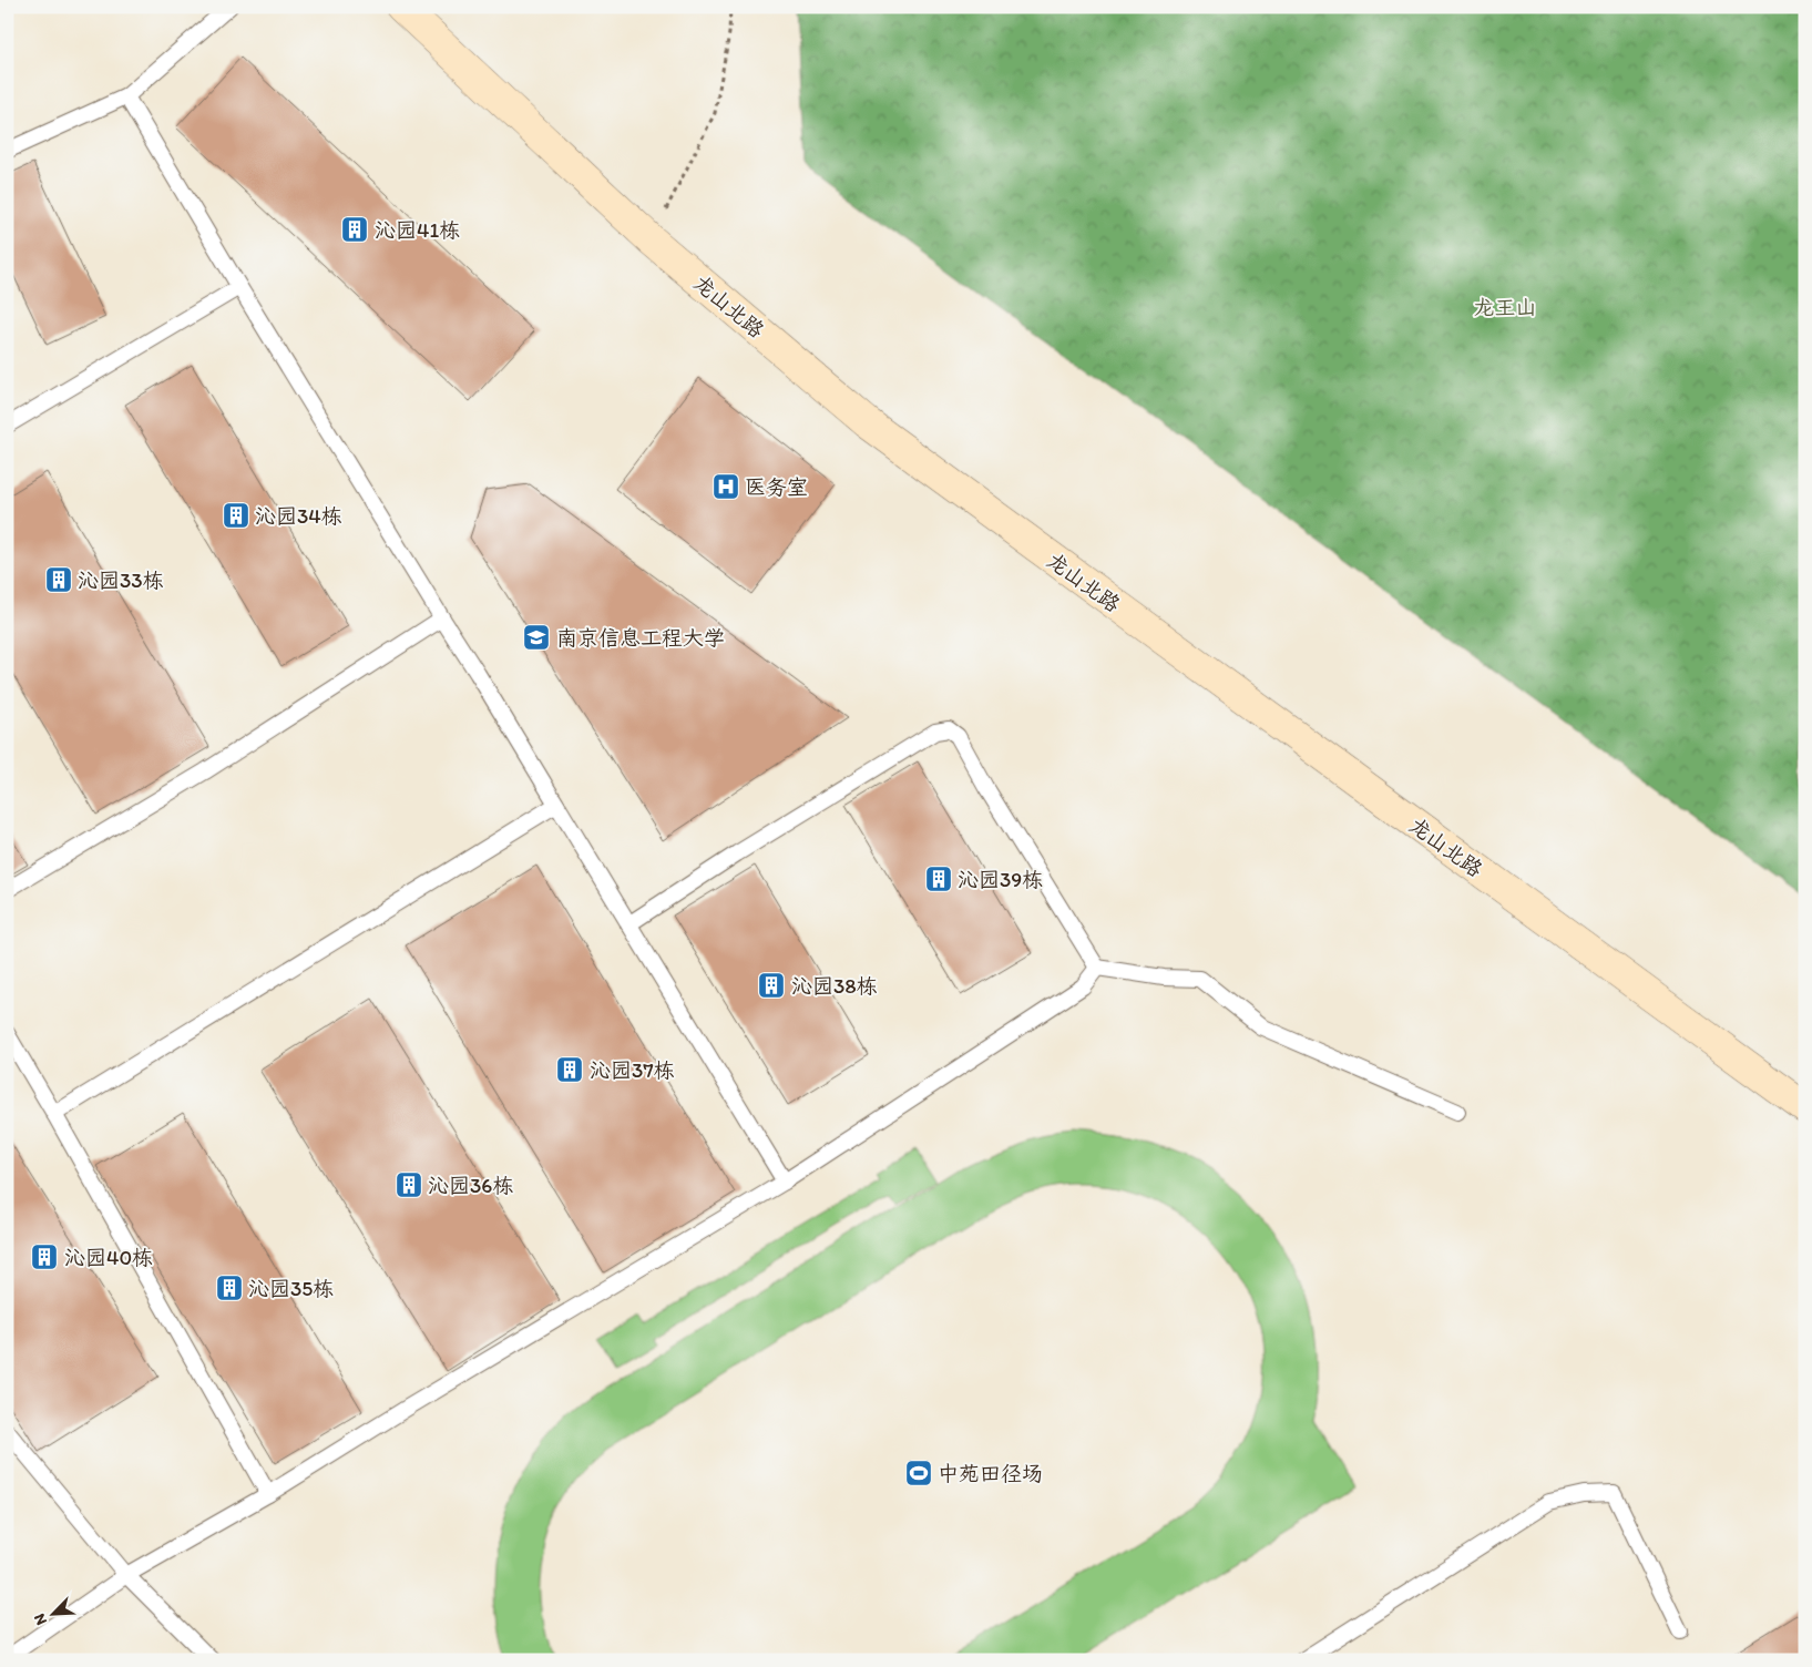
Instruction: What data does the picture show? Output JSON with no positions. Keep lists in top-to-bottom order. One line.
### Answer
{"streets":{"street":["龙山北路"]},"parks":["龙王山"],"places":{"building":["沁园41栋","沁园34栋","沁园33栋","沁园39栋","沁园38栋","沁园37栋","沁园36栋","沁园40栋","沁园35栋"],"hospital":["医务室"],"school or university":["南京信息工程大学"],"sports":["中苑田径场"]},"north":"bottom left"}
